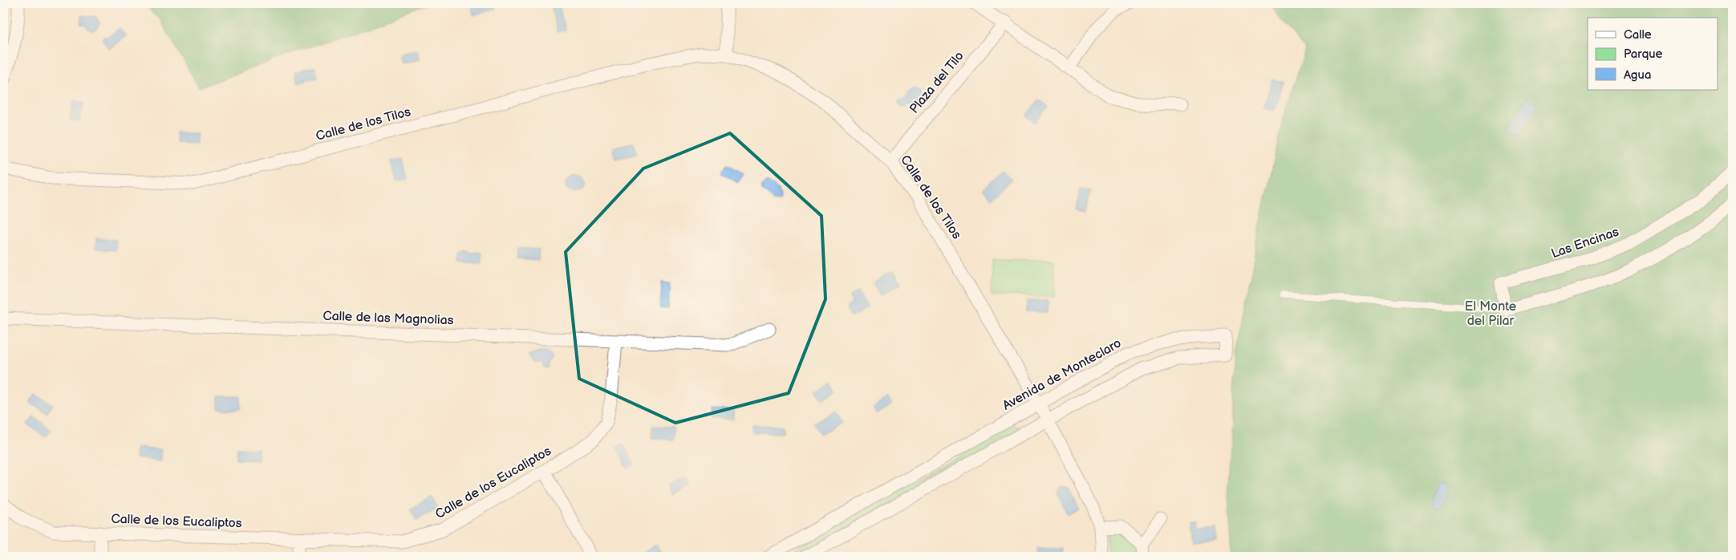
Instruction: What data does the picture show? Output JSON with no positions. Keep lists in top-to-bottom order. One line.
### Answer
{"streets":{"street":["Plaza del Tilo","Calle de los Tilos","Las Encinas","Calle de las Magnolias","Avenida de Monteclaro","Calle de los Eucaliptos"]},"crossings":[["Plaza del Tilo","Calle de los Tilos"],["Calle de los Tilos","Avenida de Monteclaro"],["Calle de las Magnolias","Calle de los Eucaliptos"]],"parks":["El Monte del Pilar"],"legend":["Calle","Parque","Agua"]}
